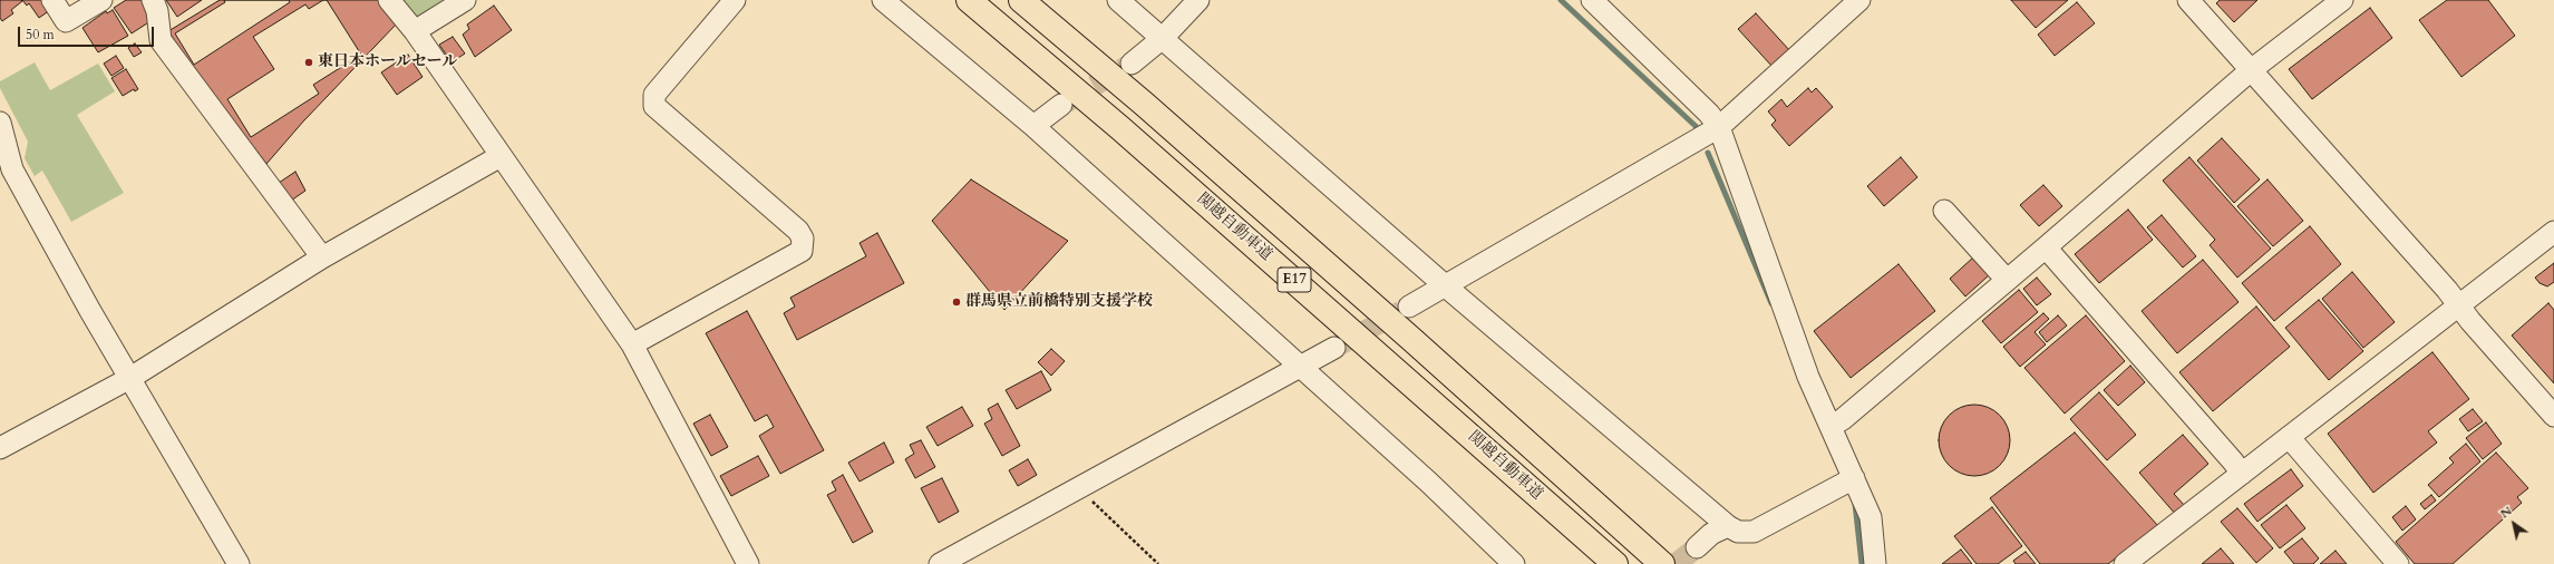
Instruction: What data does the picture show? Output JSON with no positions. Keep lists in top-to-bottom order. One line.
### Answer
{"streets":{"highway":["関越自動車道","E17"]},"places":["東日本ホールセール","群馬県立前橋特別支援学校"],"scale_bar":"50 m","north":"top left"}
